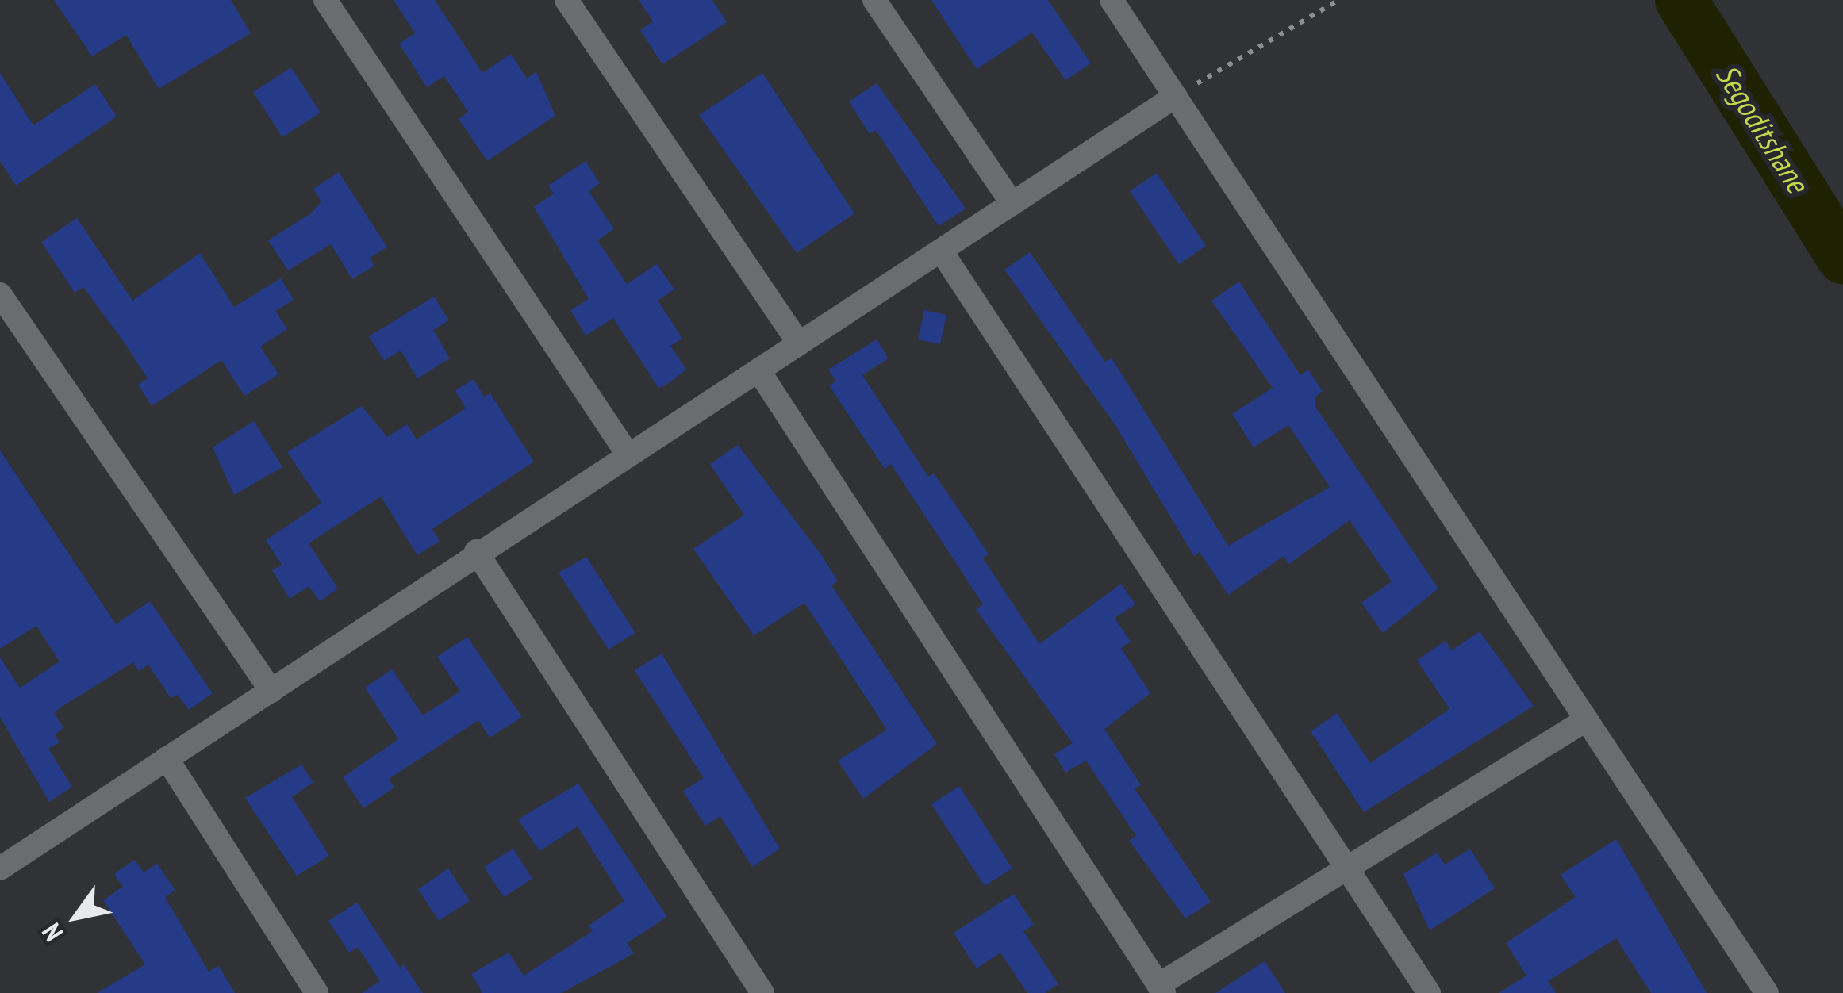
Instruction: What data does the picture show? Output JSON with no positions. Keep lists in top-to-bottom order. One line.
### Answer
{"water":["Segoditshane"],"north":"bottom left"}
